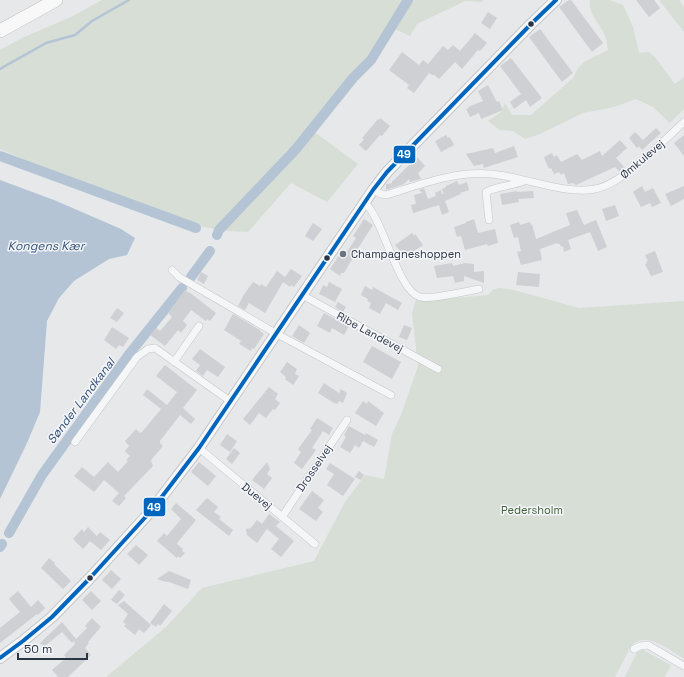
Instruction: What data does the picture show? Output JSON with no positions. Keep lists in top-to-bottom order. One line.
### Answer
{"streets":{"street":["Ømkulevej","Ribe Landevej","Drosselvej","Duevej"]},"crossings":[["Drosselvej","Duevej"]],"water":["Kongens Kær","Sønder Landkanal"],"parks":["Pedersholm"],"places":["Champagneshoppen"],"lines":["transit line 49"],"scale_bar":"50 m"}
